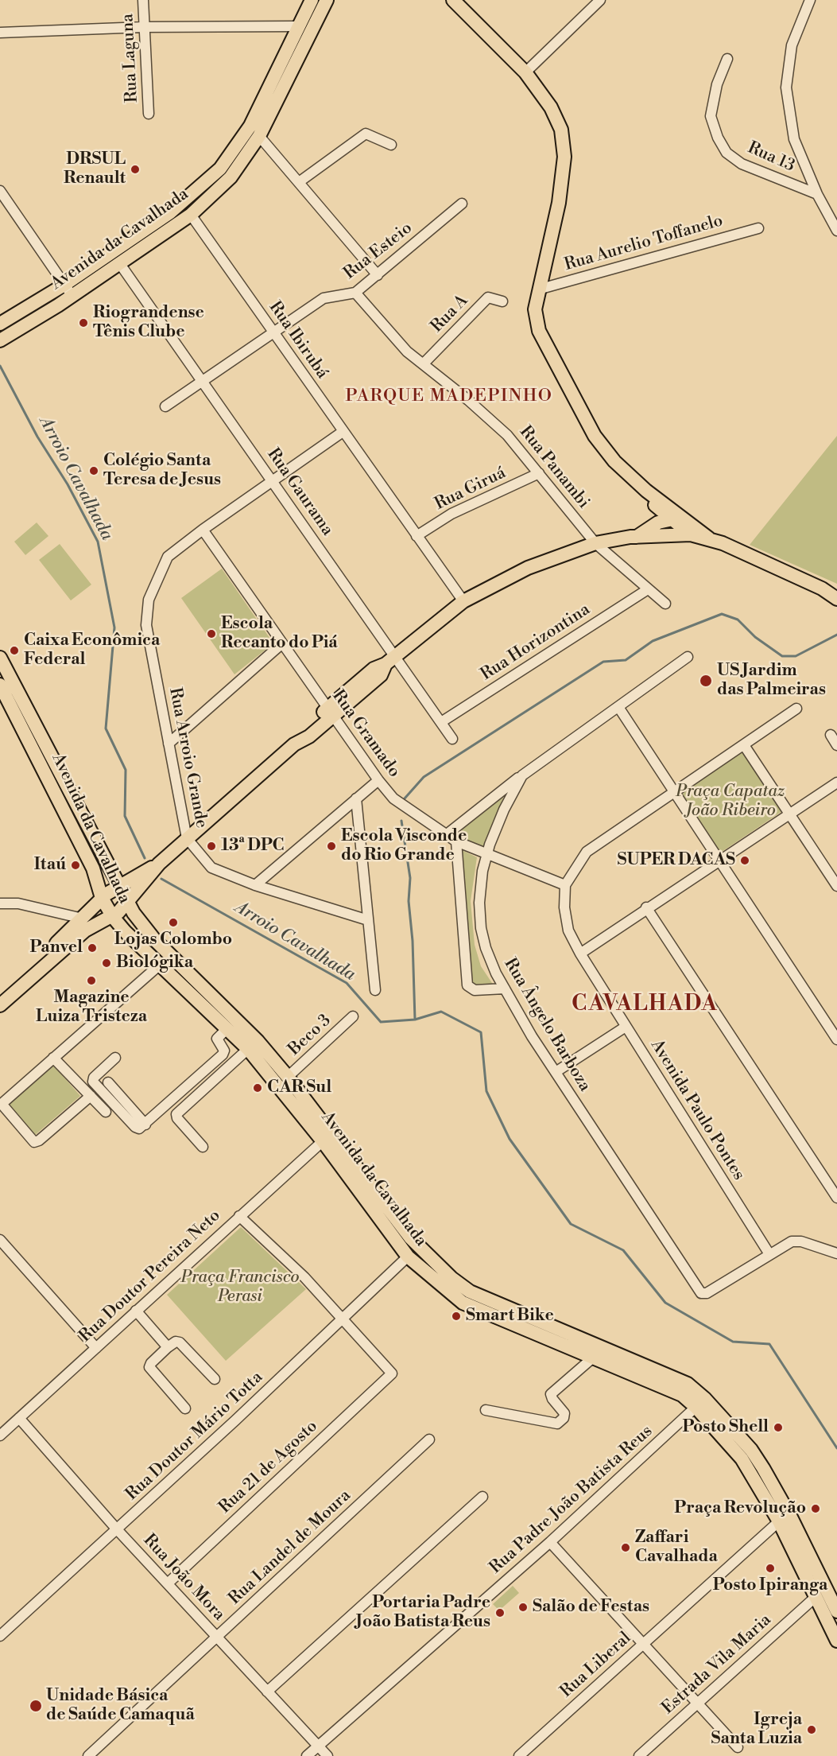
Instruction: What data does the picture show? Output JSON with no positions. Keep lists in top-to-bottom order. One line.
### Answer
{"streets":{"main road":["Avenida da Cavalhada"],"street":["Rua Laguna","Rua 13","Rua Aurelio Toffanelo","Rua Esteio","Rua A","Rua Ibirubá","Rua Panambi","Rua Giruá","Rua Gaurama","Rua Horizontina","Rua Gramado","Rua Arroio Grande","Rua Ângelo Barboza","Beco 3","Avenida Paulo Pontes","Rua Doutor Pereira Neto","Rua Doutor Mário Totta","Rua 21 de Agosto","Rua Padre João Batista Reus","Rua Landel de Moura","Rua João Mora","Estrada Vila Maria","Rua Liberal"]},"crossings":[["Avenida da Cavalhada","Rua Ibirubá"],["Avenida da Cavalhada","Rua Gaurama"],["Avenida da Cavalhada","Beco 3"],["Avenida da Cavalhada","Rua Doutor Pereira Neto"],["Avenida da Cavalhada","Rua Doutor Mário Totta"],["Avenida da Cavalhada","Rua Padre João Batista Reus"],["Avenida da Cavalhada","Estrada Vila Maria"],["Avenida da Cavalhada","Rua Liberal"],["Rua Esteio","Rua Ibirubá"],["Rua Esteio","Rua Panambi"],["Rua Esteio","Rua Gaurama"],["Rua A","Rua Panambi"],["Rua Ibirubá","Rua Giruá"],["Rua Ibirubá","Rua Arroio Grande"],["Rua Panambi","Rua Giruá"],["Rua Panambi","Rua Horizontina"],["Rua Gaurama","Rua Horizontina"],["Rua Gaurama","Rua Arroio Grande"],["Rua Gramado","Rua Arroio Grande"],["Rua Gramado","Rua Ângelo Barboza"],["Rua Gramado","Avenida Paulo Pontes"],["Rua Ângelo Barboza","Avenida Paulo Pontes"],["Rua Doutor Pereira Neto","Rua João Mora"],["Rua Doutor Mário Totta","Rua 21 de Agosto"],["Rua Doutor Mário Totta","Rua João Mora"],["Rua 21 de Agosto","Rua João Mora"],["Rua Padre João Batista Reus","Rua João Mora"],["Rua Landel de Moura","Rua João Mora"]],"districts":["PARQUE MADEPINHO","CAVALHADA"],"water":["Arroio Cavalhada"],"parks":["Praça Capataz João Ribeiro","Praça Francisco Perasi"],"places":["DRSUL Renault","Riograndense Tênis Clube","Colégio Santa Teresa de Jesus","Escola Recanto do Piá","Caixa Econômica Federal","US Jardim das Palmeiras","13ª DPC","Escola Visconde do Rio Grande","SUPER DACAS","Itaú","Lojas Colombo","Panvel","Biológika","Magazine Luiza Tristeza","CAR Sul","Smart Bike","Posto Shell","Praça Revolução","Zaffari Cavalhada","Posto Ipiranga","Salão de Festas","Portaria Padre João Batista Reus","Unidade Básica de Saúde Camaquã","Igreja Santa Luzia"]}
